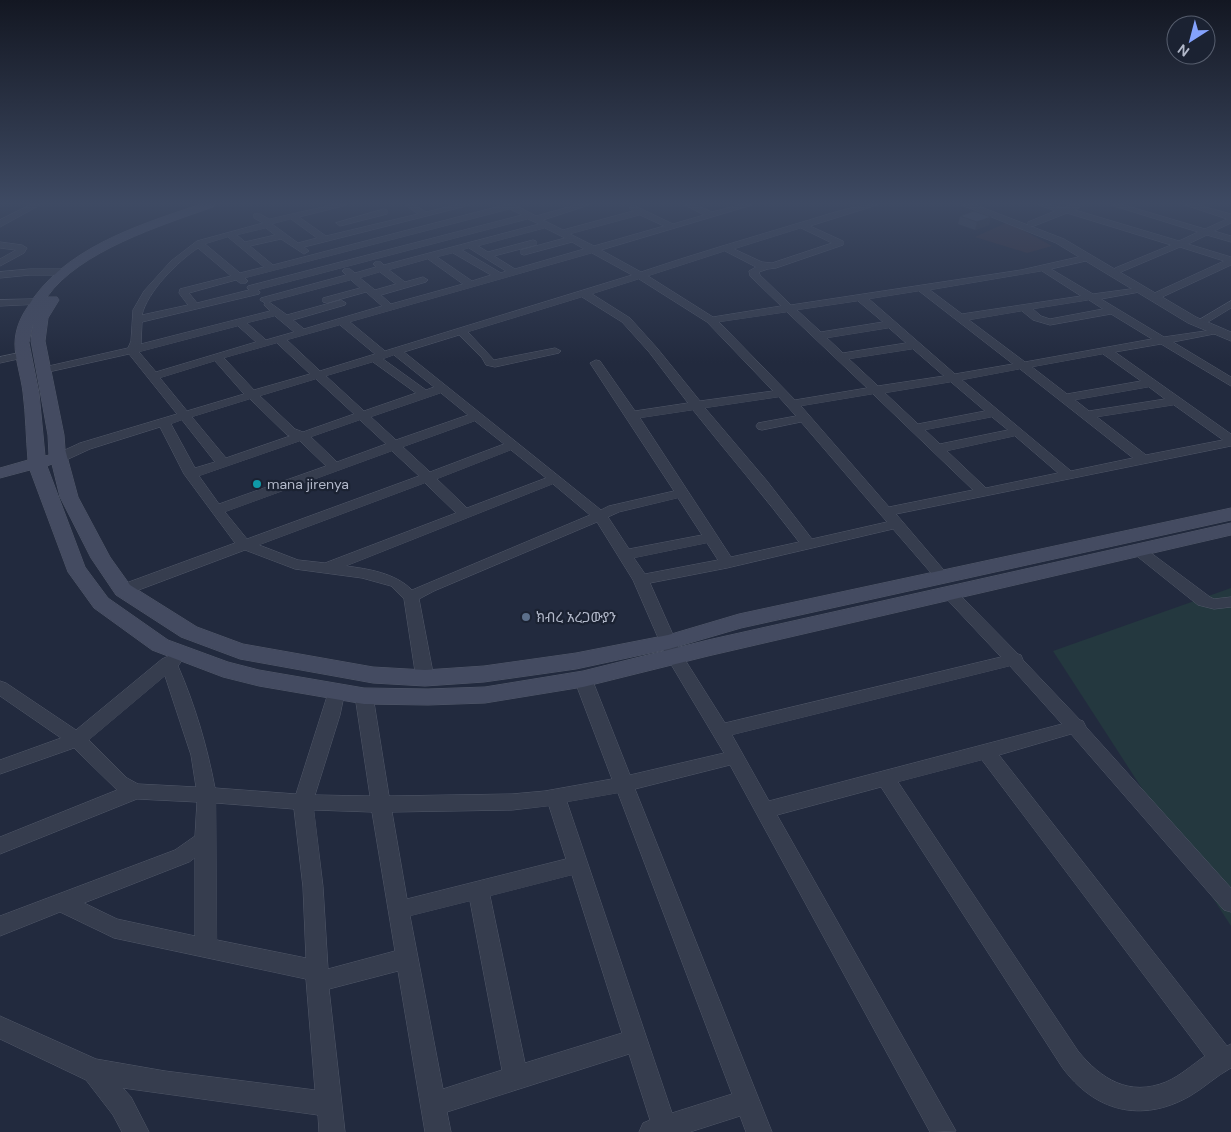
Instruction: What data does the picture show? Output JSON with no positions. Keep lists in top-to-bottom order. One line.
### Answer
{"places":["mana jirenya","ክብረ አረጋውያን"],"north":"bottom left"}
